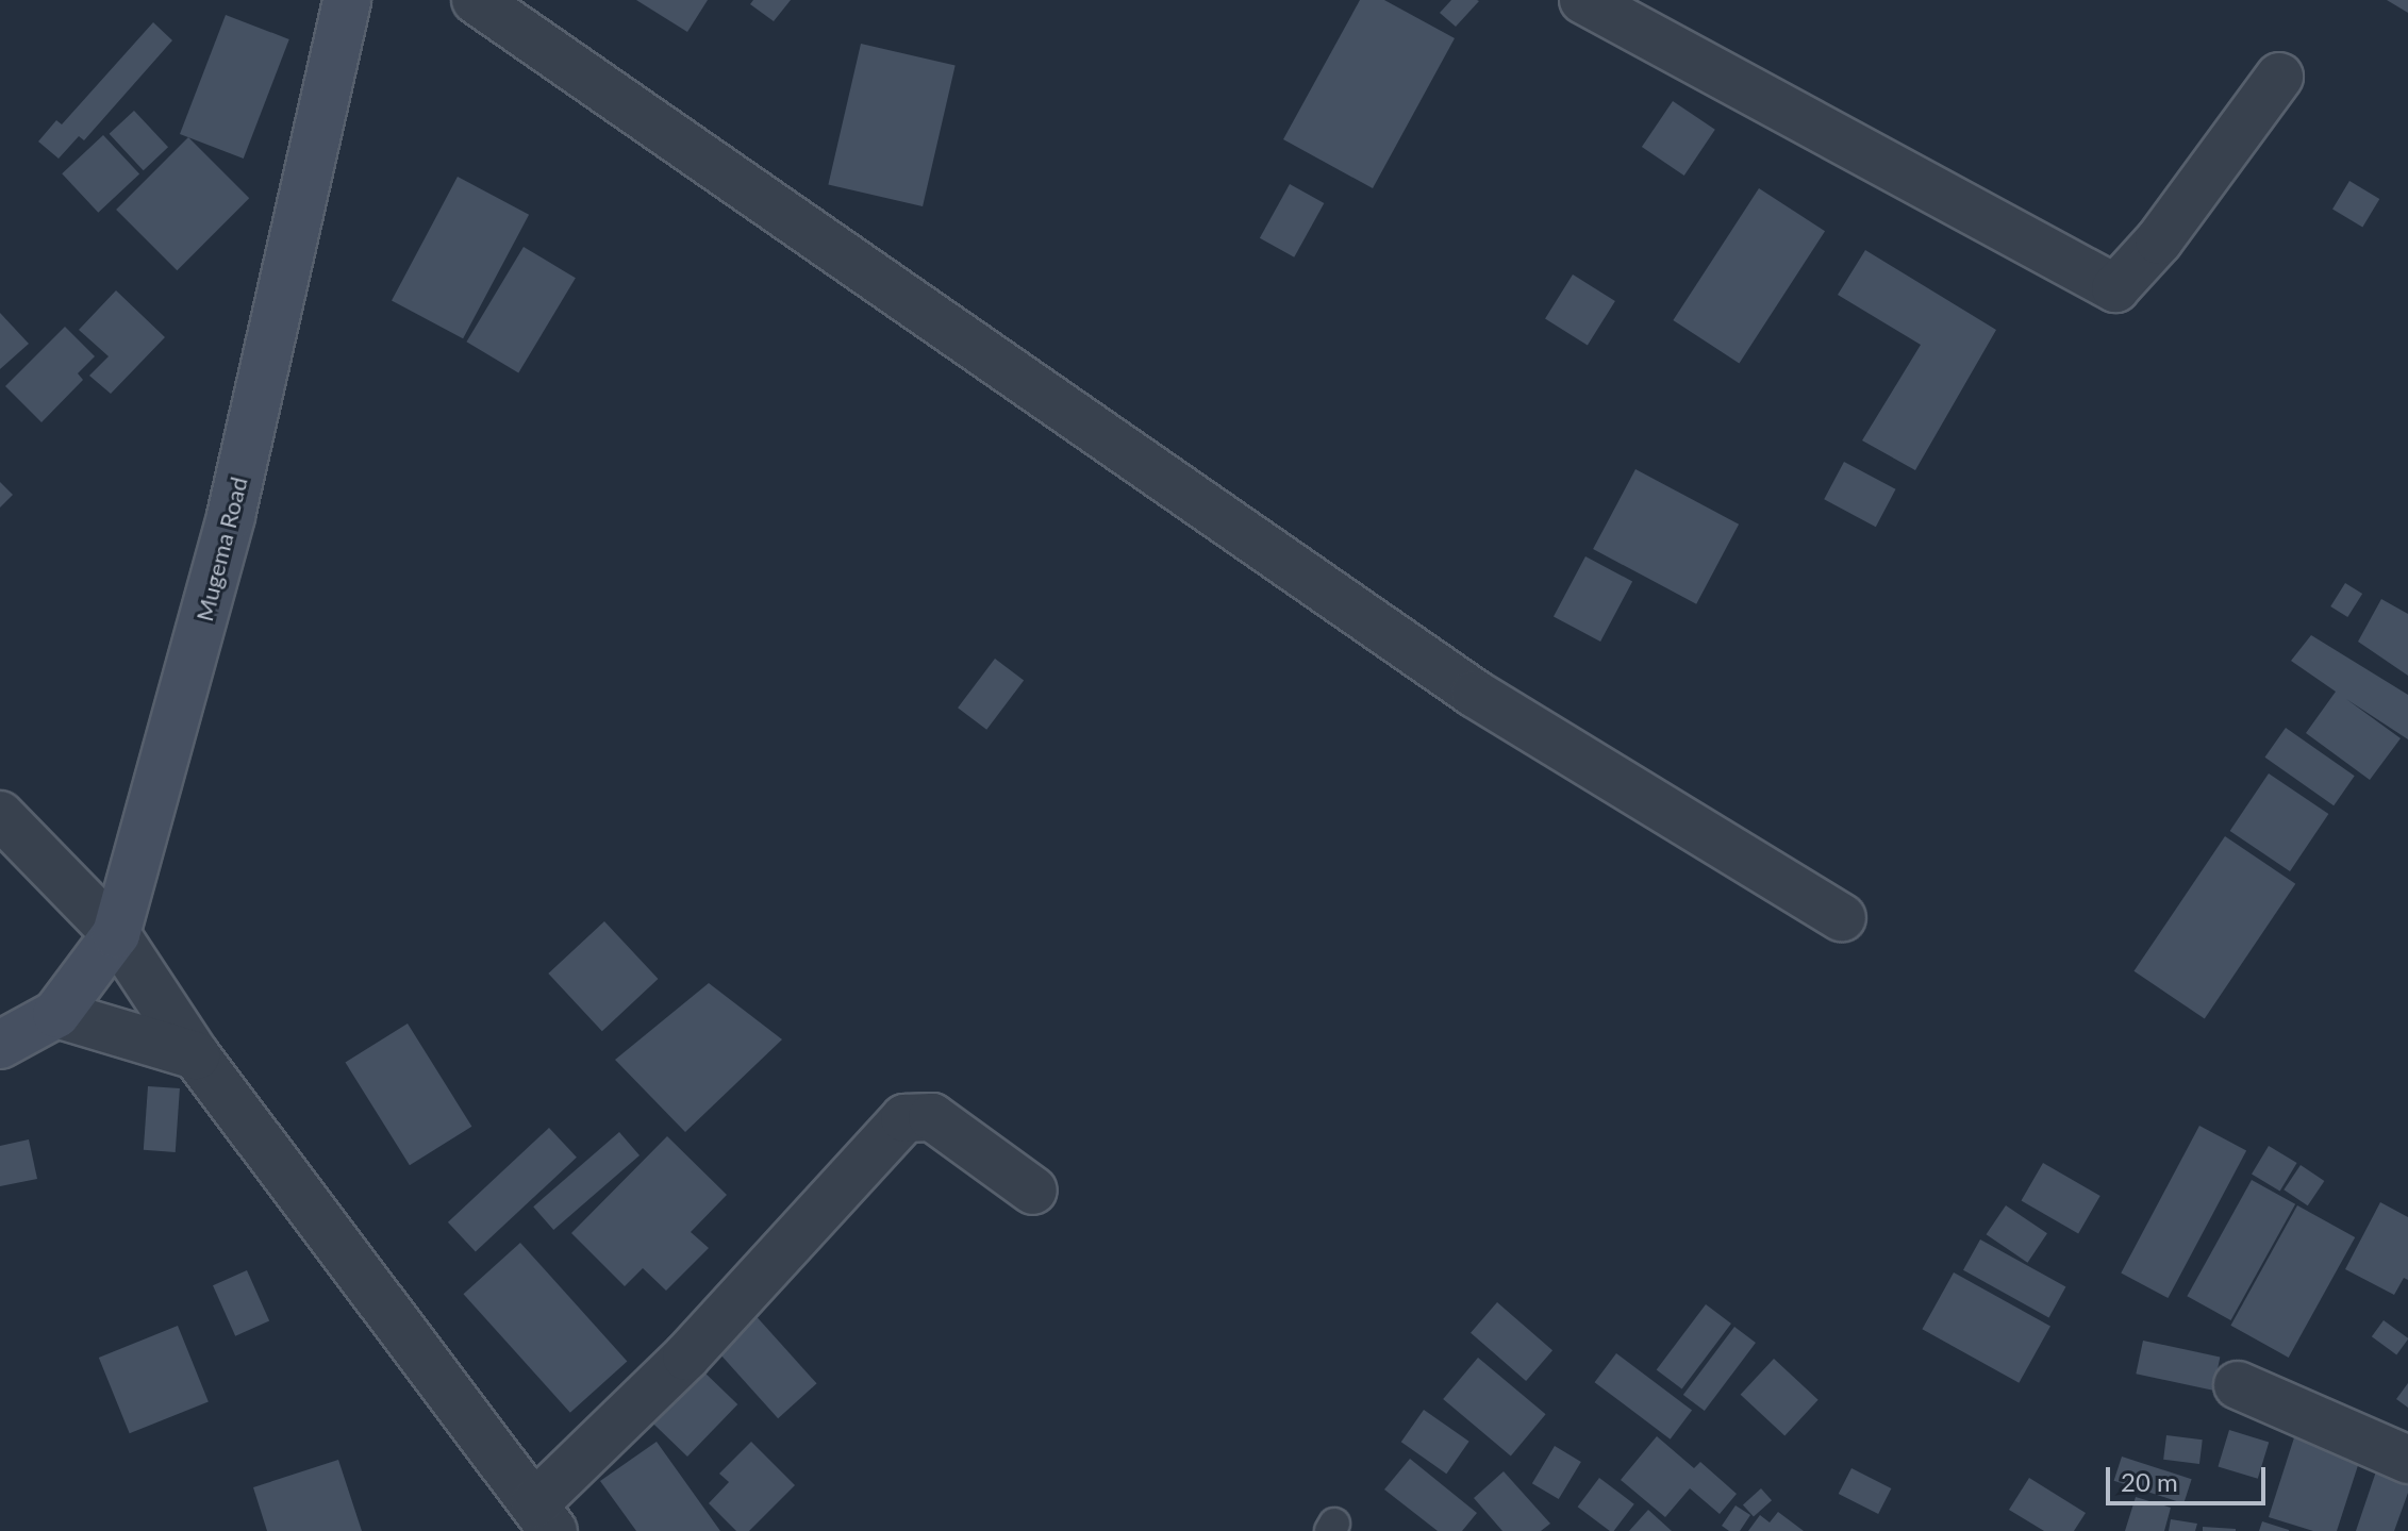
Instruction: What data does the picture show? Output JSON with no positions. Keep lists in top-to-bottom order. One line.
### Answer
{"streets":{"street":["Mugema Road"]},"scale_bar":"20 m"}
